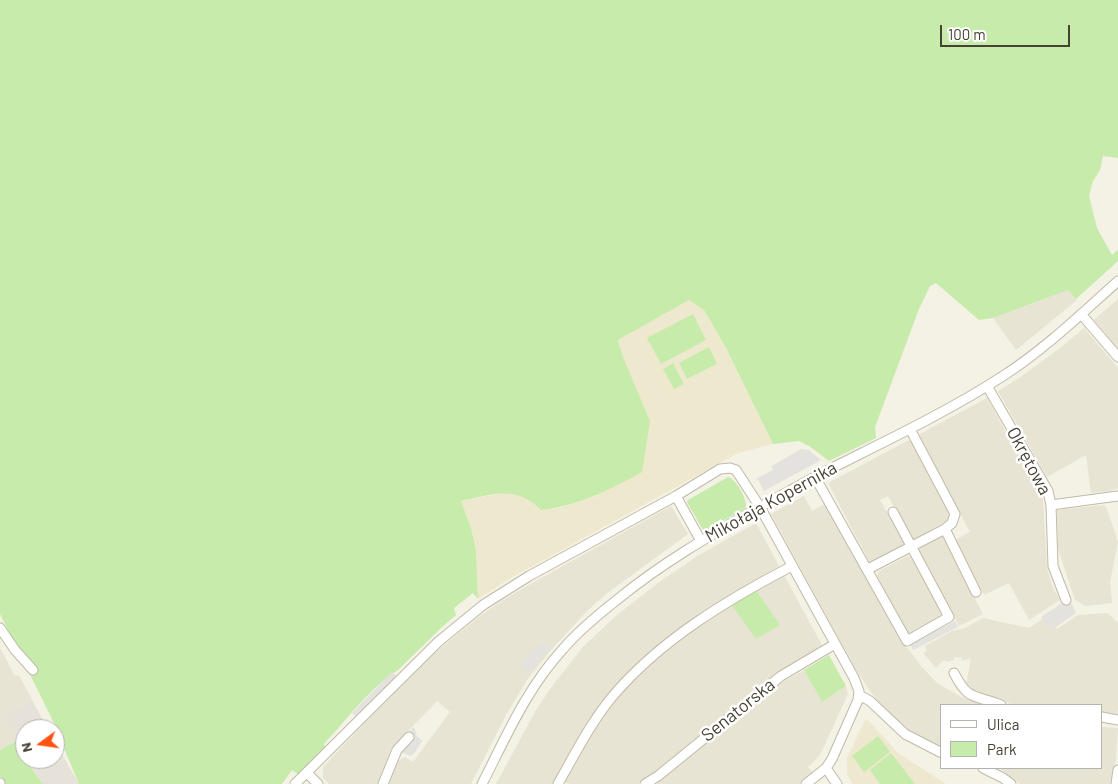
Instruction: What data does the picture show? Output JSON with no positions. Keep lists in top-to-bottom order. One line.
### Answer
{"streets":{"street":["Okrętowa","Mikołaja Kopernika","Senatorska"]},"crossings":[["Okrętowa","Mikołaja Kopernika"]],"legend":["Ulica","Park"],"scale_bar":"100 m","north":"left"}
